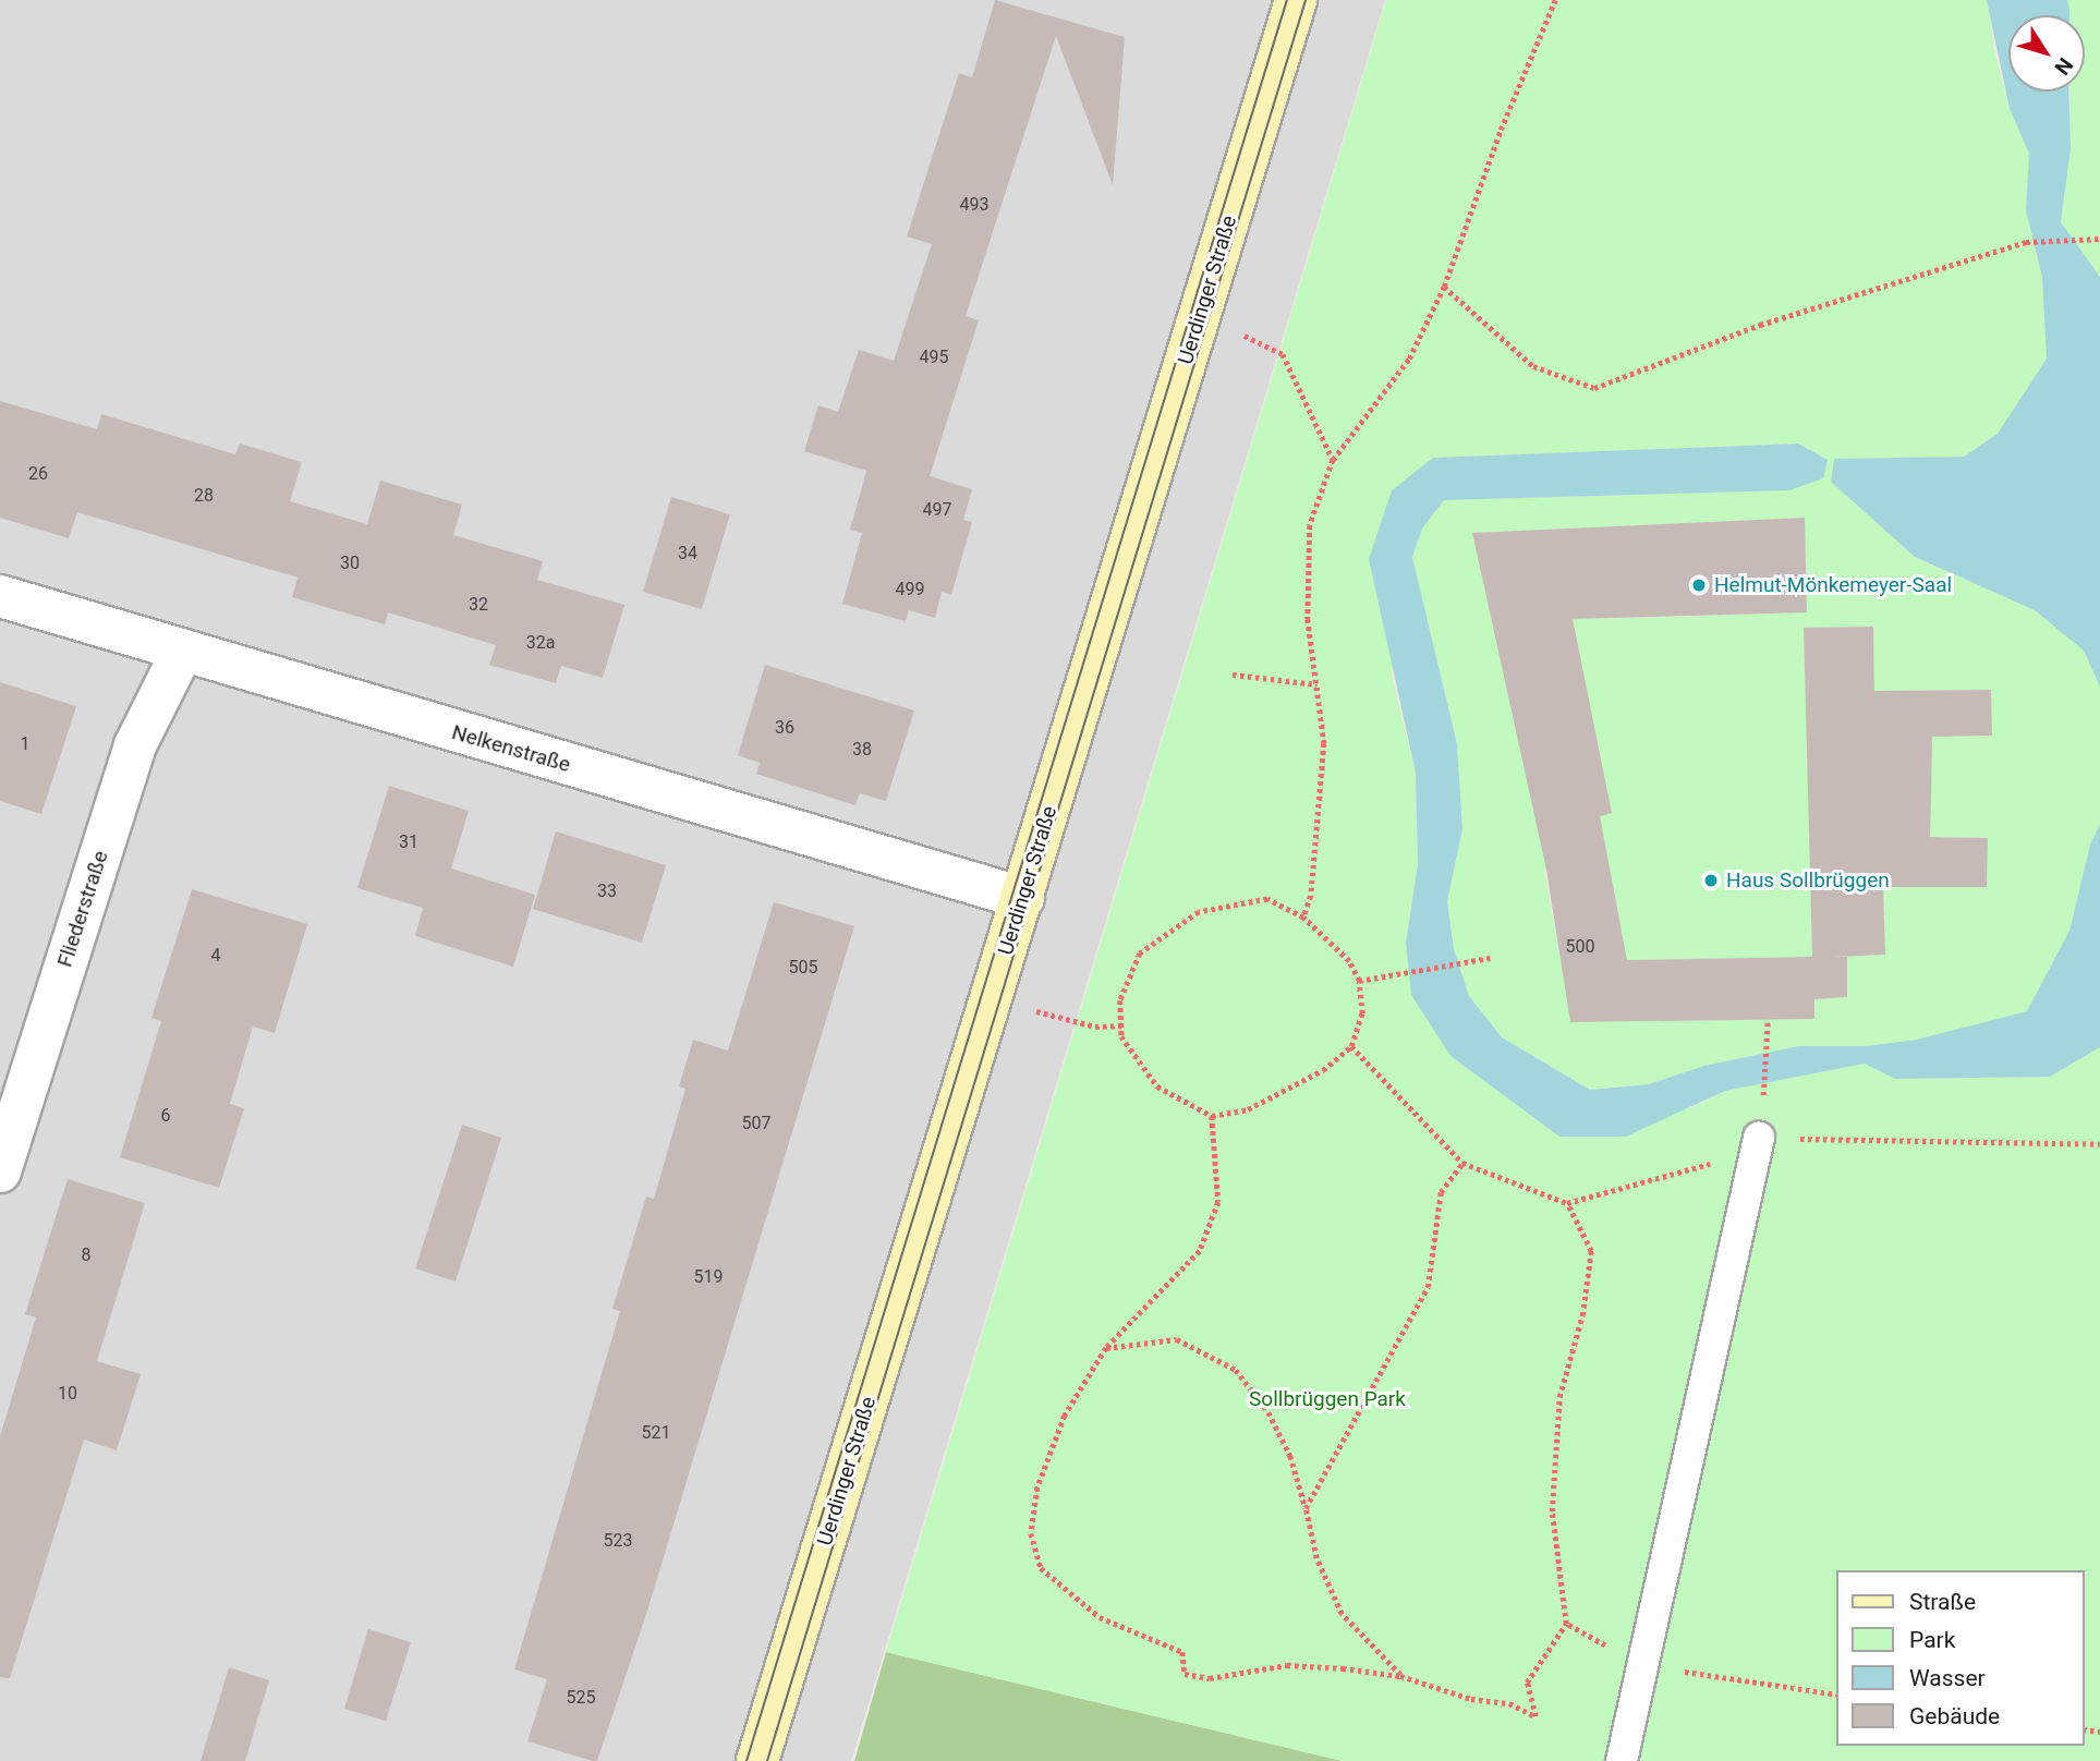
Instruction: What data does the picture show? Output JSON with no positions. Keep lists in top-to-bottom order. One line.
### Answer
{"streets":{"main road":["Uerdinger Straße"],"street":["Nelkenstraße","Fliederstraße"]},"crossings":[["Uerdinger Straße","Nelkenstraße"],["Nelkenstraße","Fliederstraße"]],"parks":["Sollbrüggen Park"],"places":["Helmut-Mönkemeyer-Saal","Haus Sollbrüggen"],"house_numbers":["493","495","26","28","497","34","30","499","32","32a","36","1","38","31","33","500","4","505","6","507","8","519","10","521","523","525"],"legend":["Straße","Park","Wasser","Gebäude"],"north":"bottom right"}
